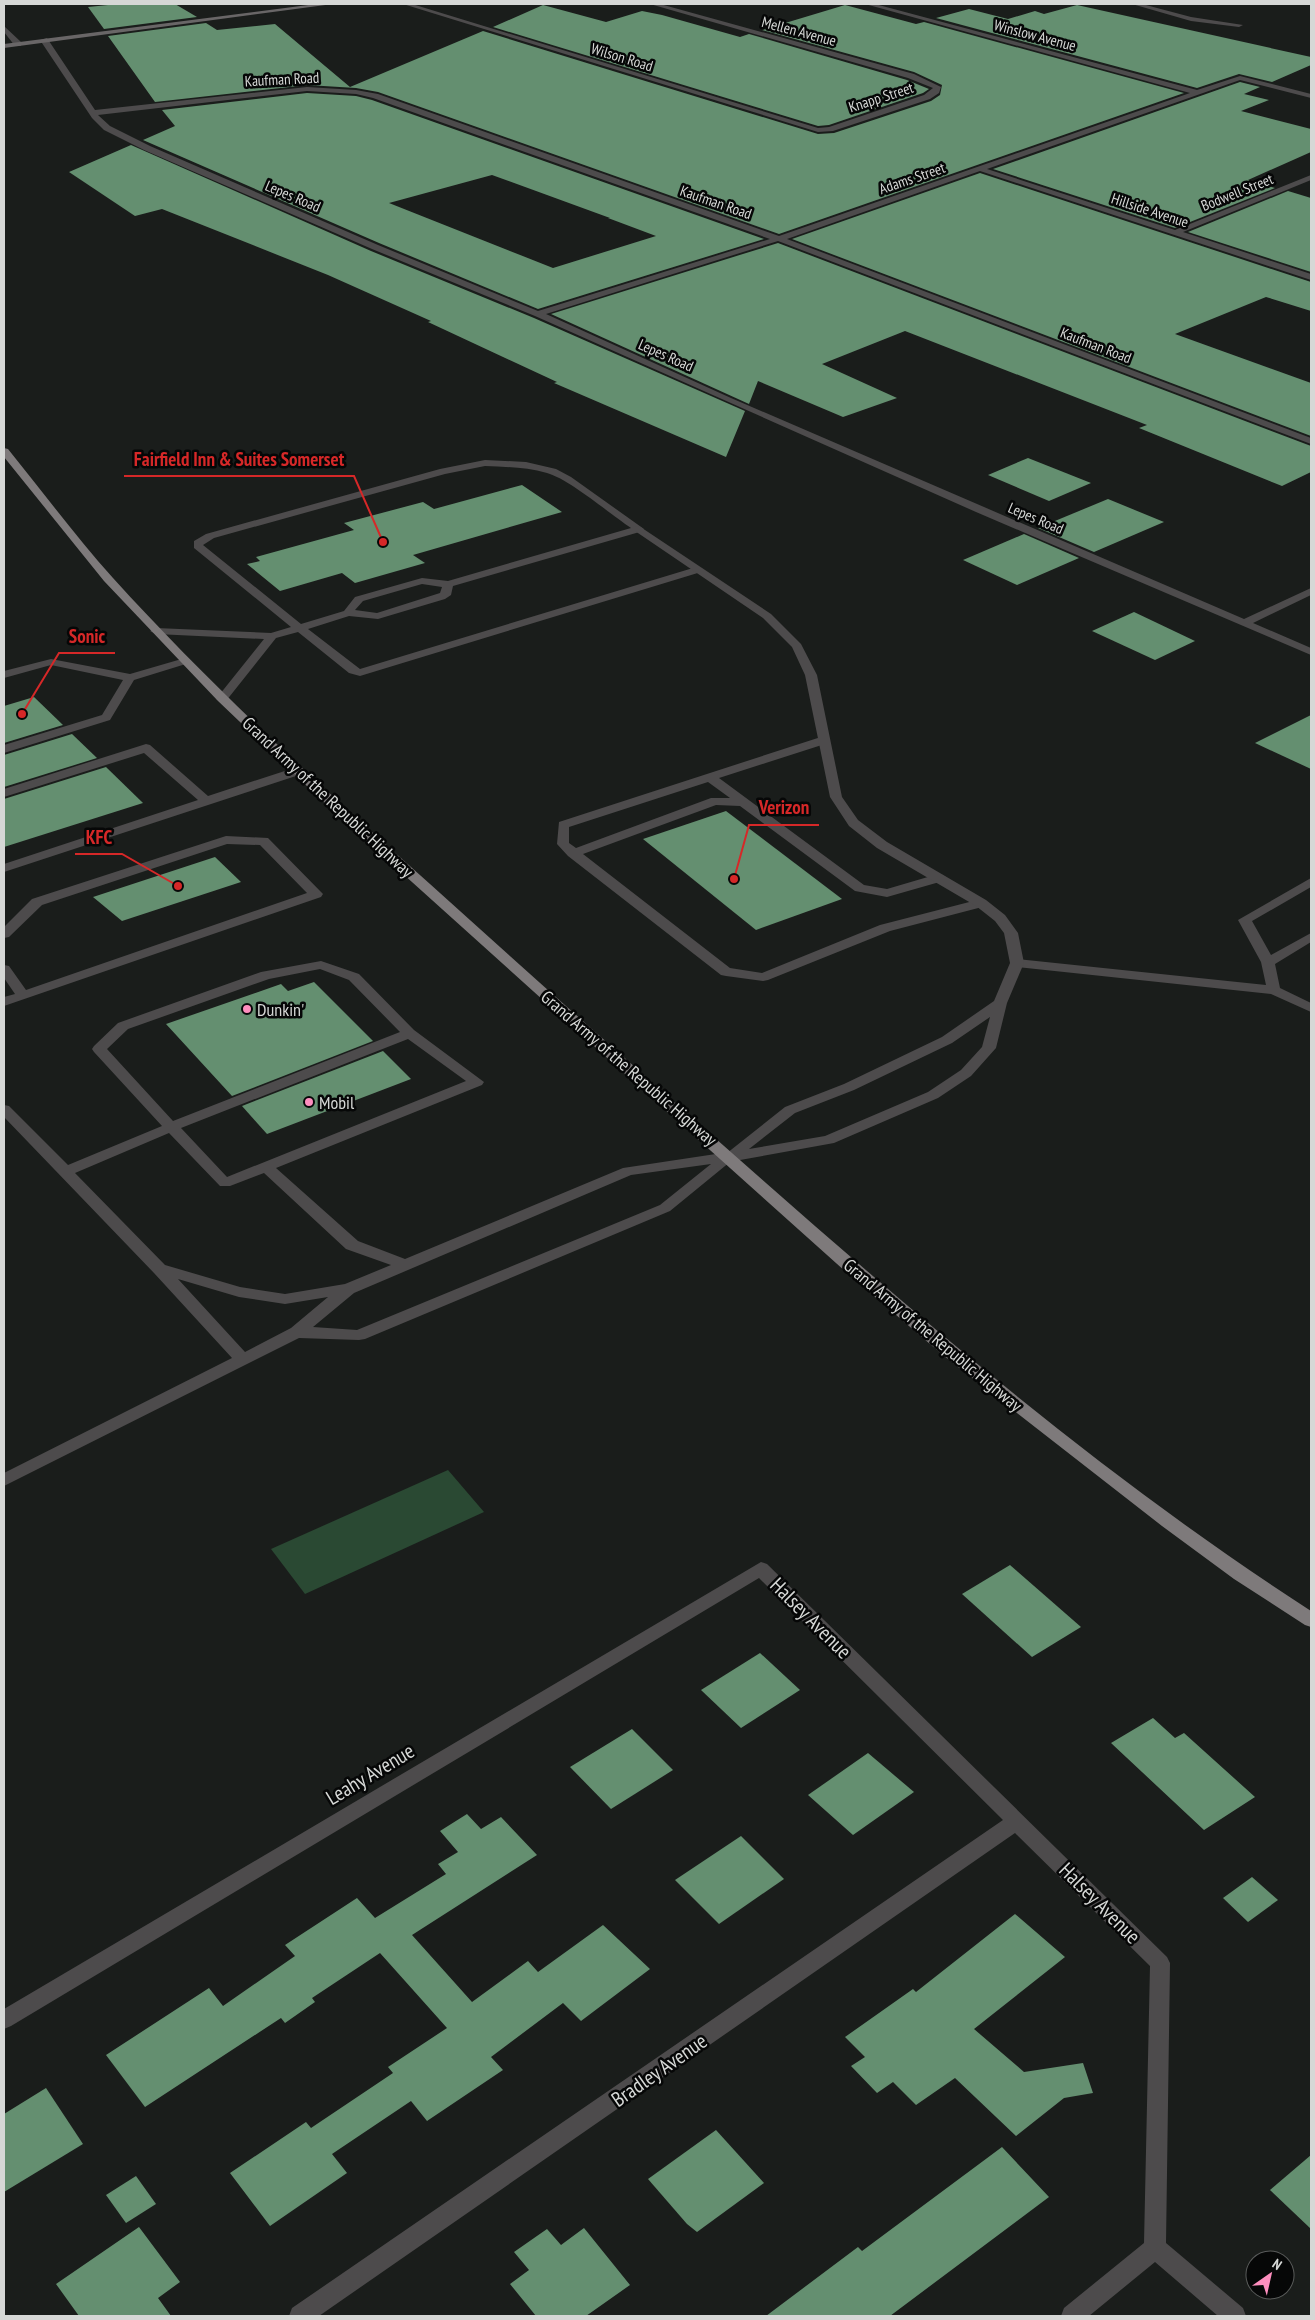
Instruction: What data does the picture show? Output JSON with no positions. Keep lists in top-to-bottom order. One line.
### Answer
{"streets":{"main road":["Grand Army of the Republic Highway"],"street":["Mellen Avenue","Winslow Avenue","Wilson Road","Kaufman Road","Knapp Street","Adams Street","Bodwell Street","Lepes Road","Hillside Avenue","Halsey Avenue","Leahy Avenue","Bradley Avenue"]},"crossings":[["Mellen Avenue","Knapp Street"],["Winslow Avenue","Adams Street"],["Wilson Road","Knapp Street"],["Kaufman Road","Adams Street"],["Kaufman Road","Lepes Road"],["Adams Street","Lepes Road"],["Adams Street","Hillside Avenue"],["Bodwell Street","Hillside Avenue"],["Halsey Avenue","Leahy Avenue"],["Halsey Avenue","Bradley Avenue"]],"places":["Fairfield Inn & Suites Somerset","Sonic","Verizon","KFC","Dunkin'","Mobil"],"north":"top right"}
